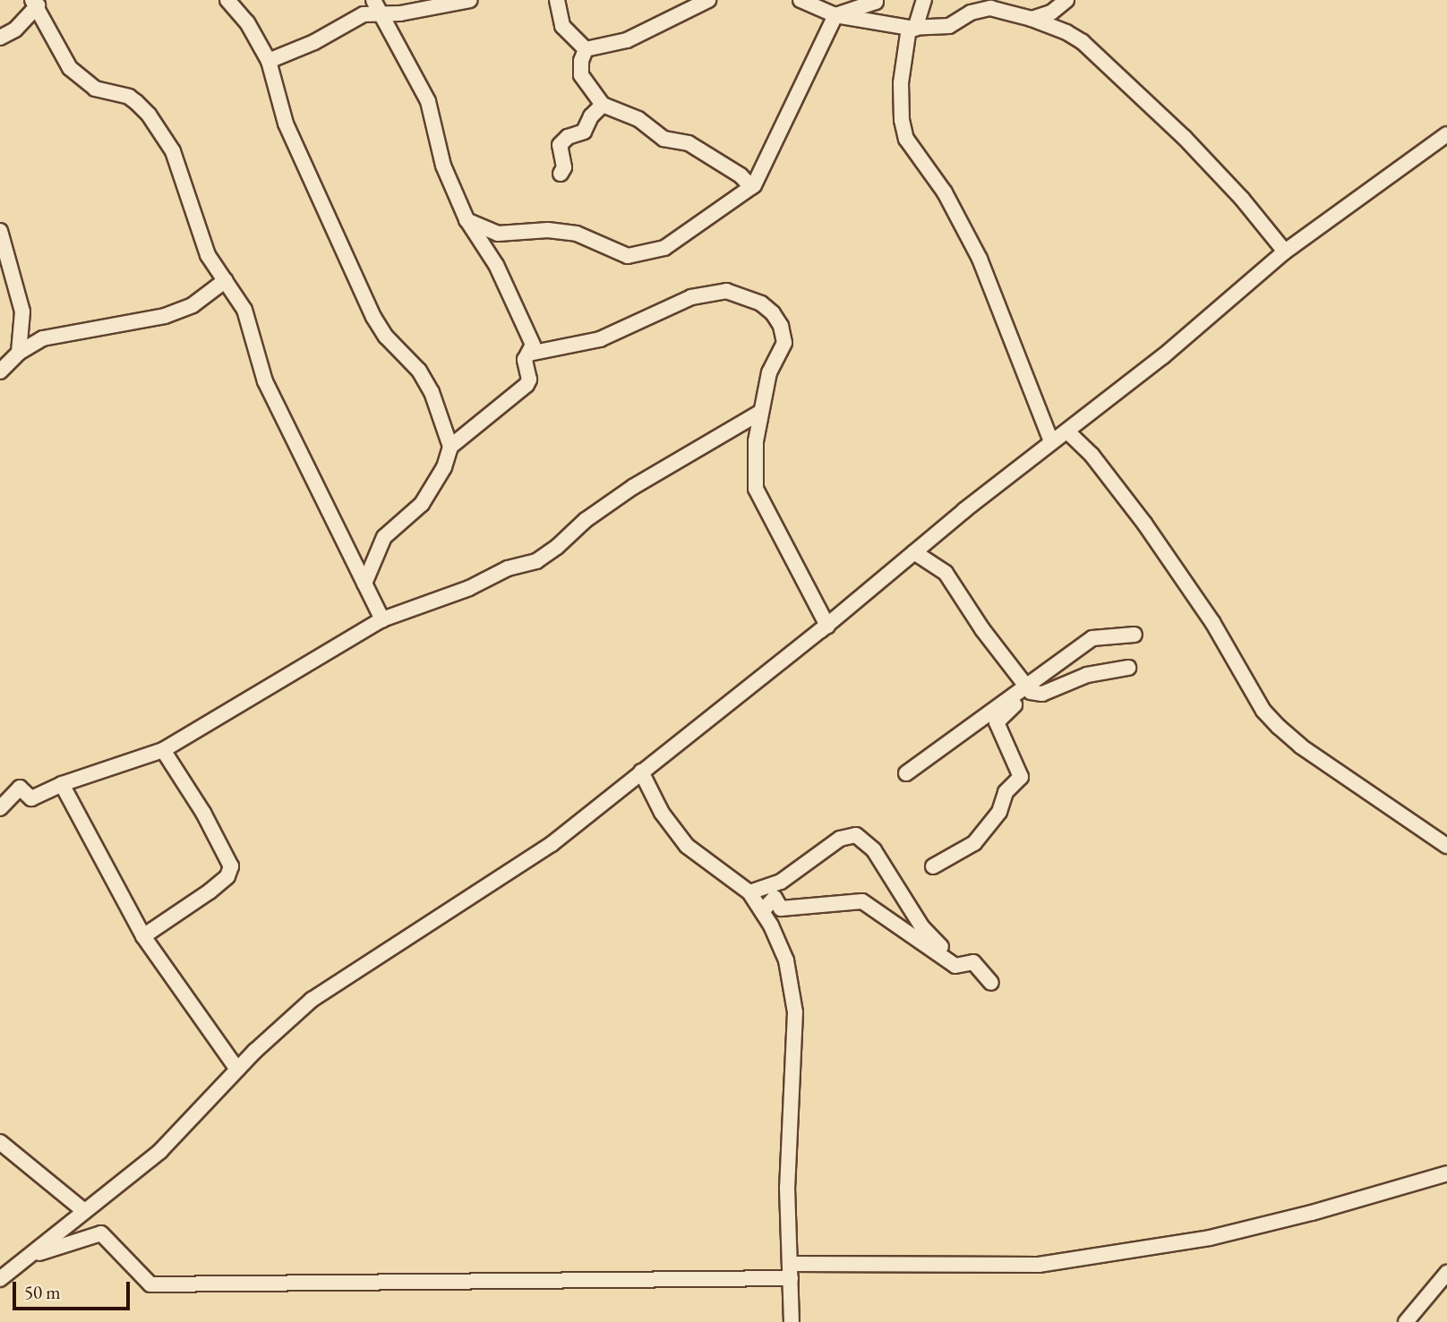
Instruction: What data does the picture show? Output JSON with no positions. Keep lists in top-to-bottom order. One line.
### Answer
{"scale_bar":"50 m"}
